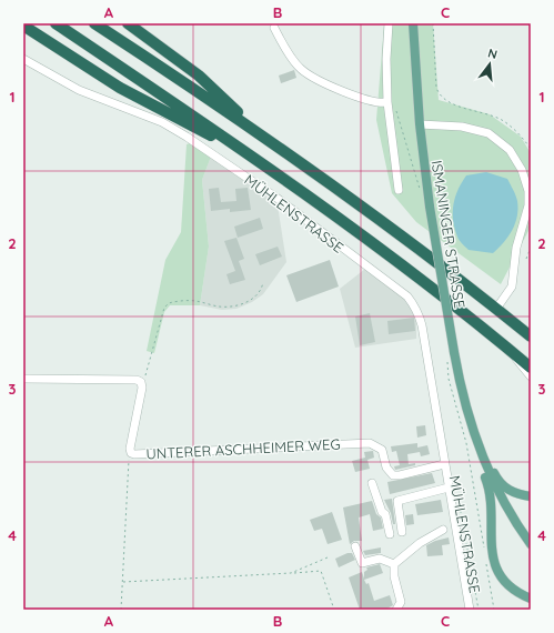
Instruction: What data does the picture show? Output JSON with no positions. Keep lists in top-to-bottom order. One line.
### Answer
{"streets":{"main road":["ISMANINGER STRASSE"],"street":["MÜHLENSTRASSE","UNTERER ASCHHEIMER WEG"]},"crossings":[["MÜHLENSTRASSE","UNTERER ASCHHEIMER WEG"]],"north":"top","grid":{"columns":["A","B","C"],"rows":["1","2","3","4"]}}
